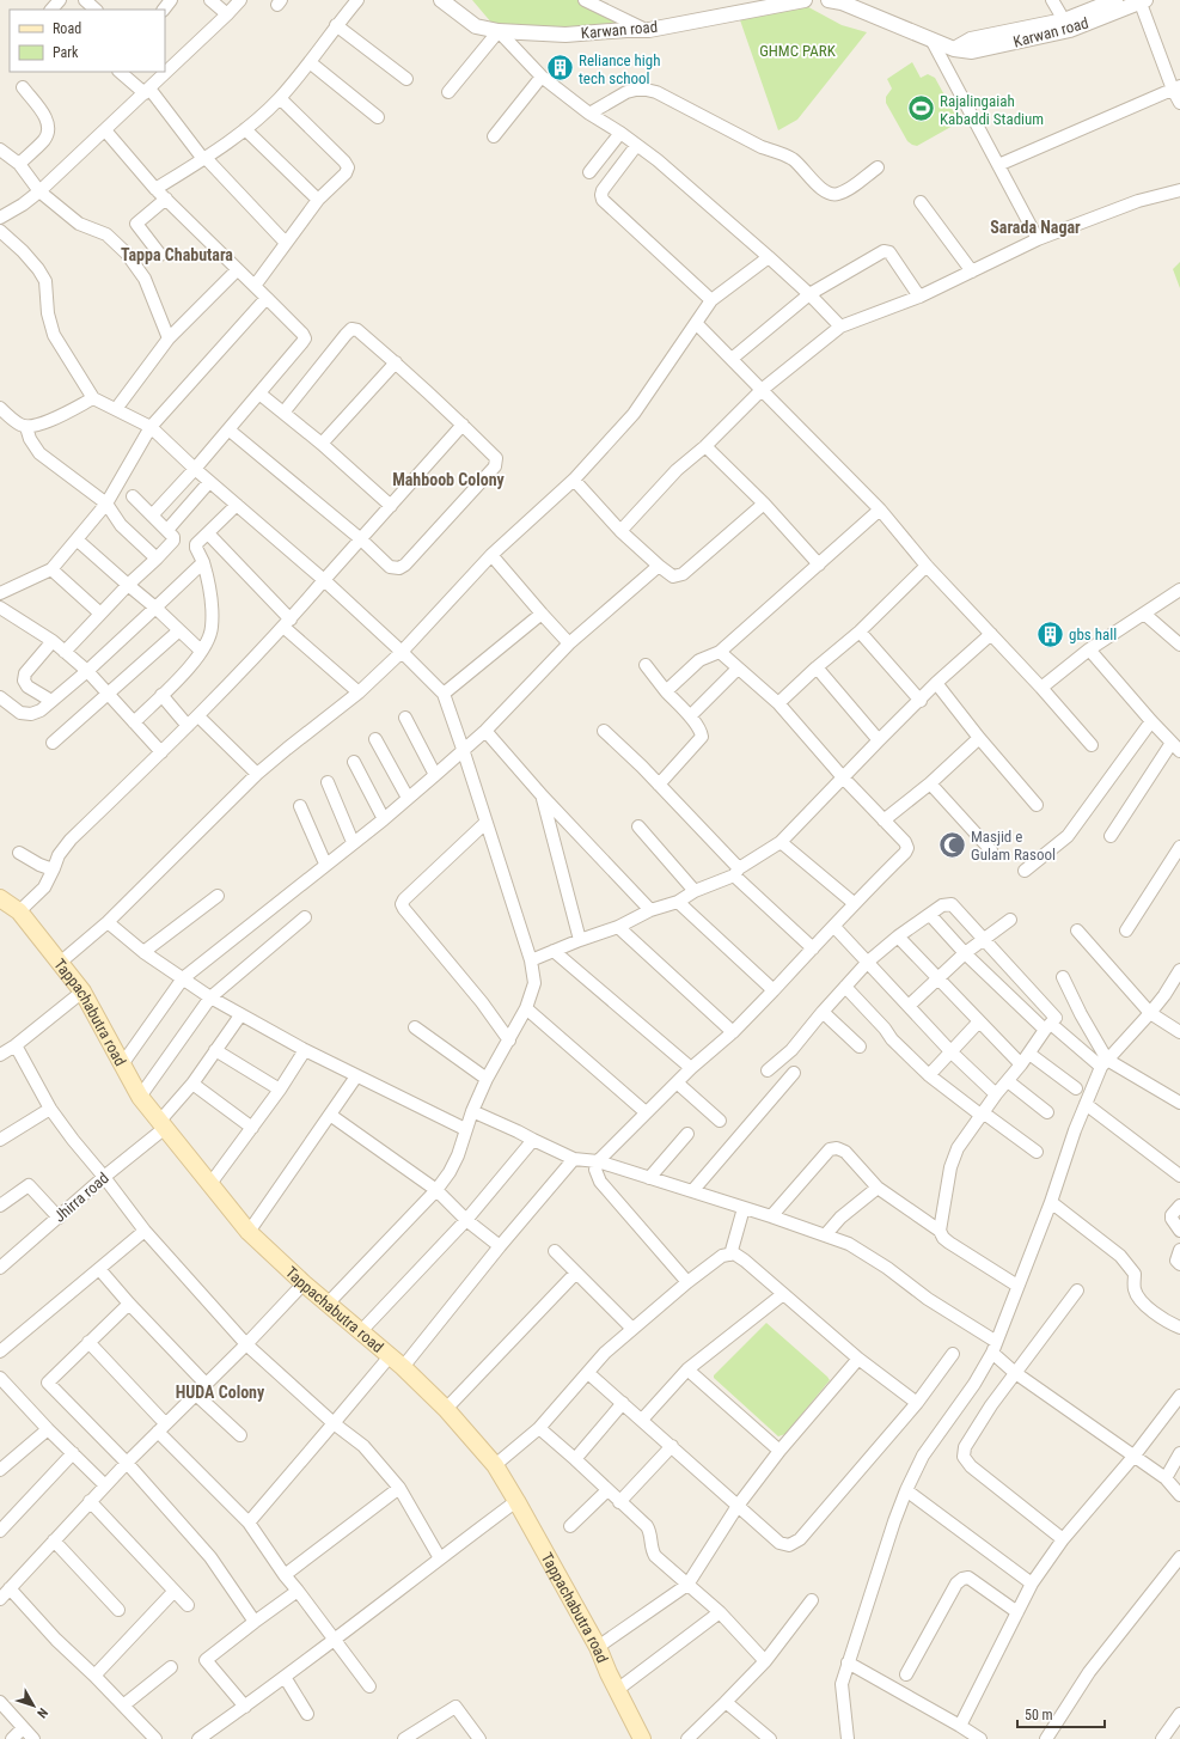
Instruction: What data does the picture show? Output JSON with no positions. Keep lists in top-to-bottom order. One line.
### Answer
{"streets":{"main road":["Tappachabutra road"],"street":["Karwan road","Jhirra road"]},"crossings":[["Tappachabutra road","Jhirra road"]],"districts":["Sarada Nagar","Tappa Chabutara","Mahboob Colony","HUDA Colony"],"parks":["GHMC PARK"],"places":{"building":["Reliance high tech school","gbs hall"],"sports":["Rajalingaiah Kabaddi Stadium"],"mosque":["Masjid e Gulam Rasool"]},"legend":["Road","Park"],"scale_bar":"50 m","north":"bottom right"}
